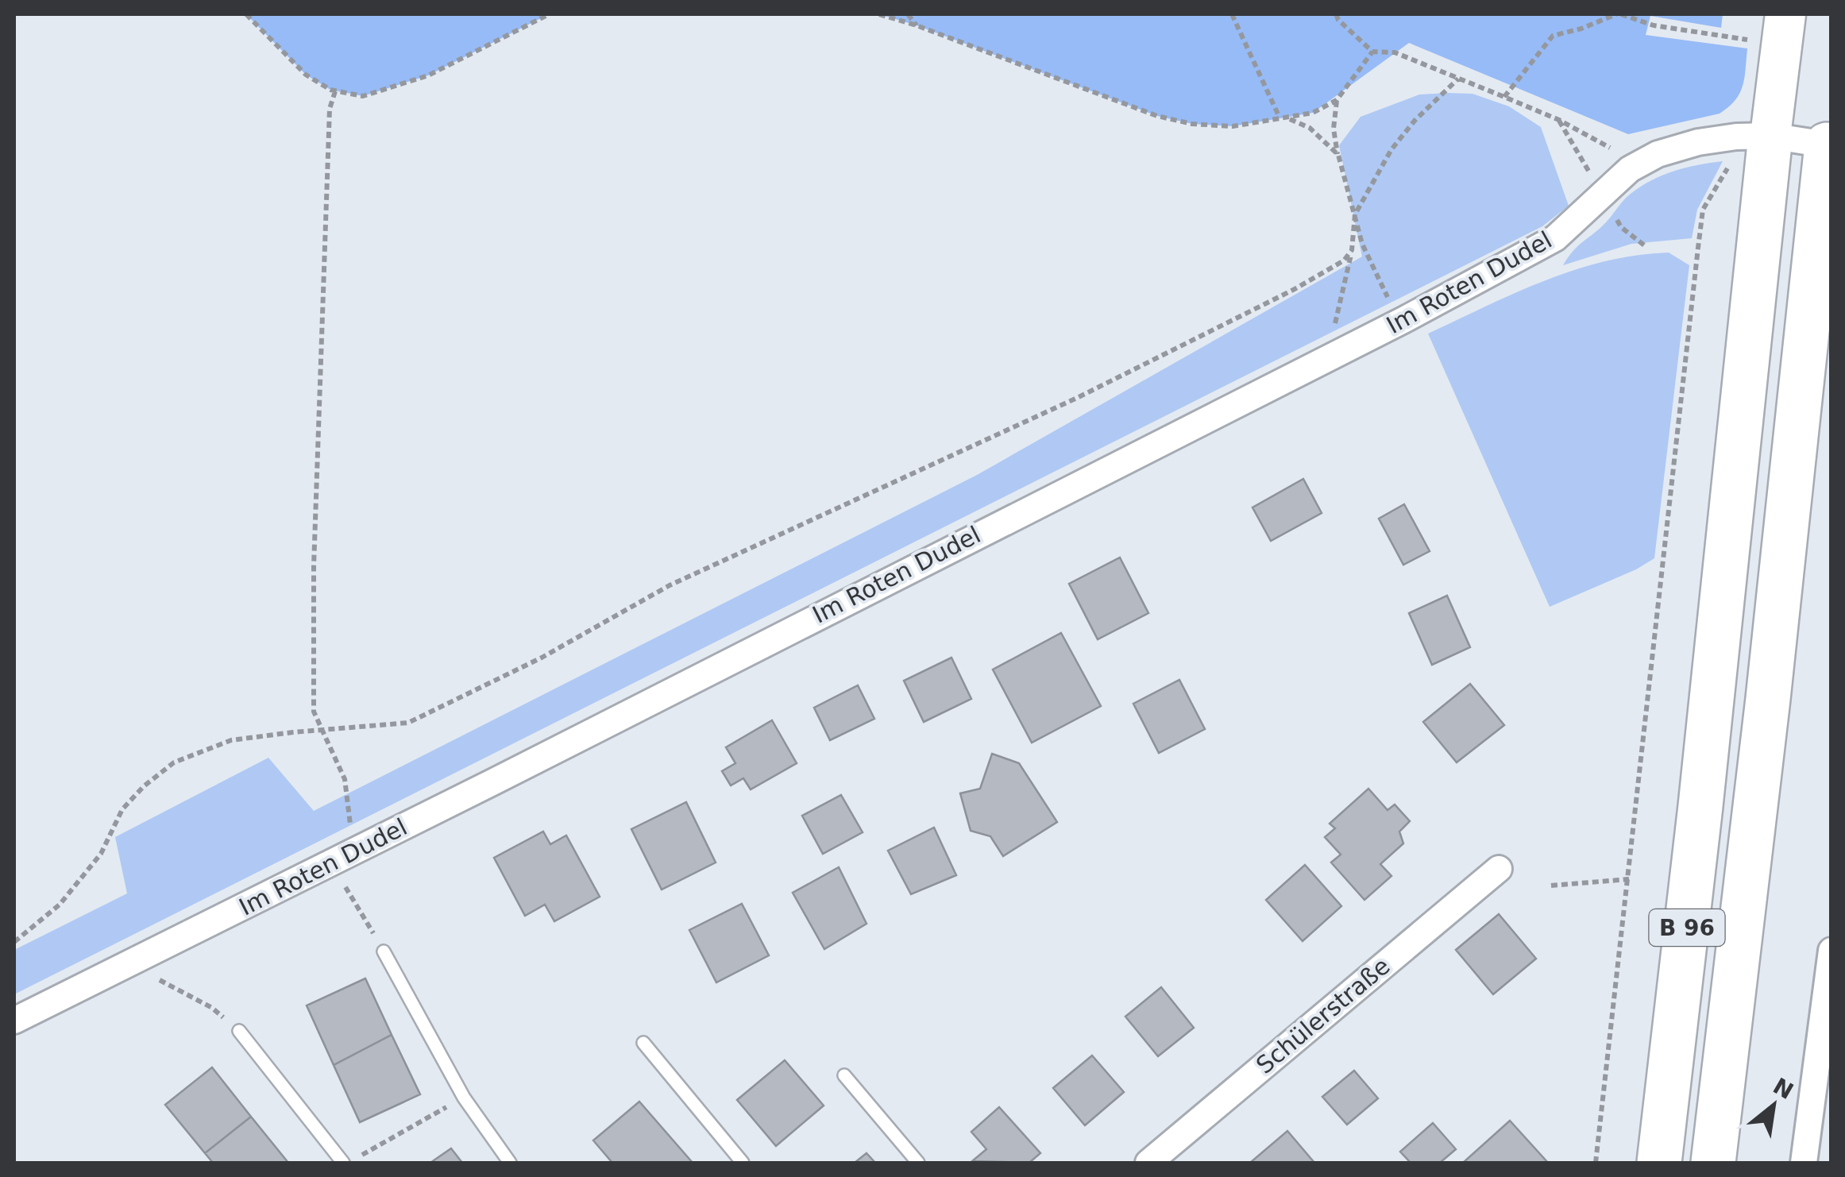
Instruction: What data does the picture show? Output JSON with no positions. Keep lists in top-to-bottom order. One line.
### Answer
{"streets":{"highway":["B 96"],"street":["Im Roten Dudel","Schülerstraße"]},"crossings":[["Im Roten Dudel","B 96"]],"north":"top right"}
